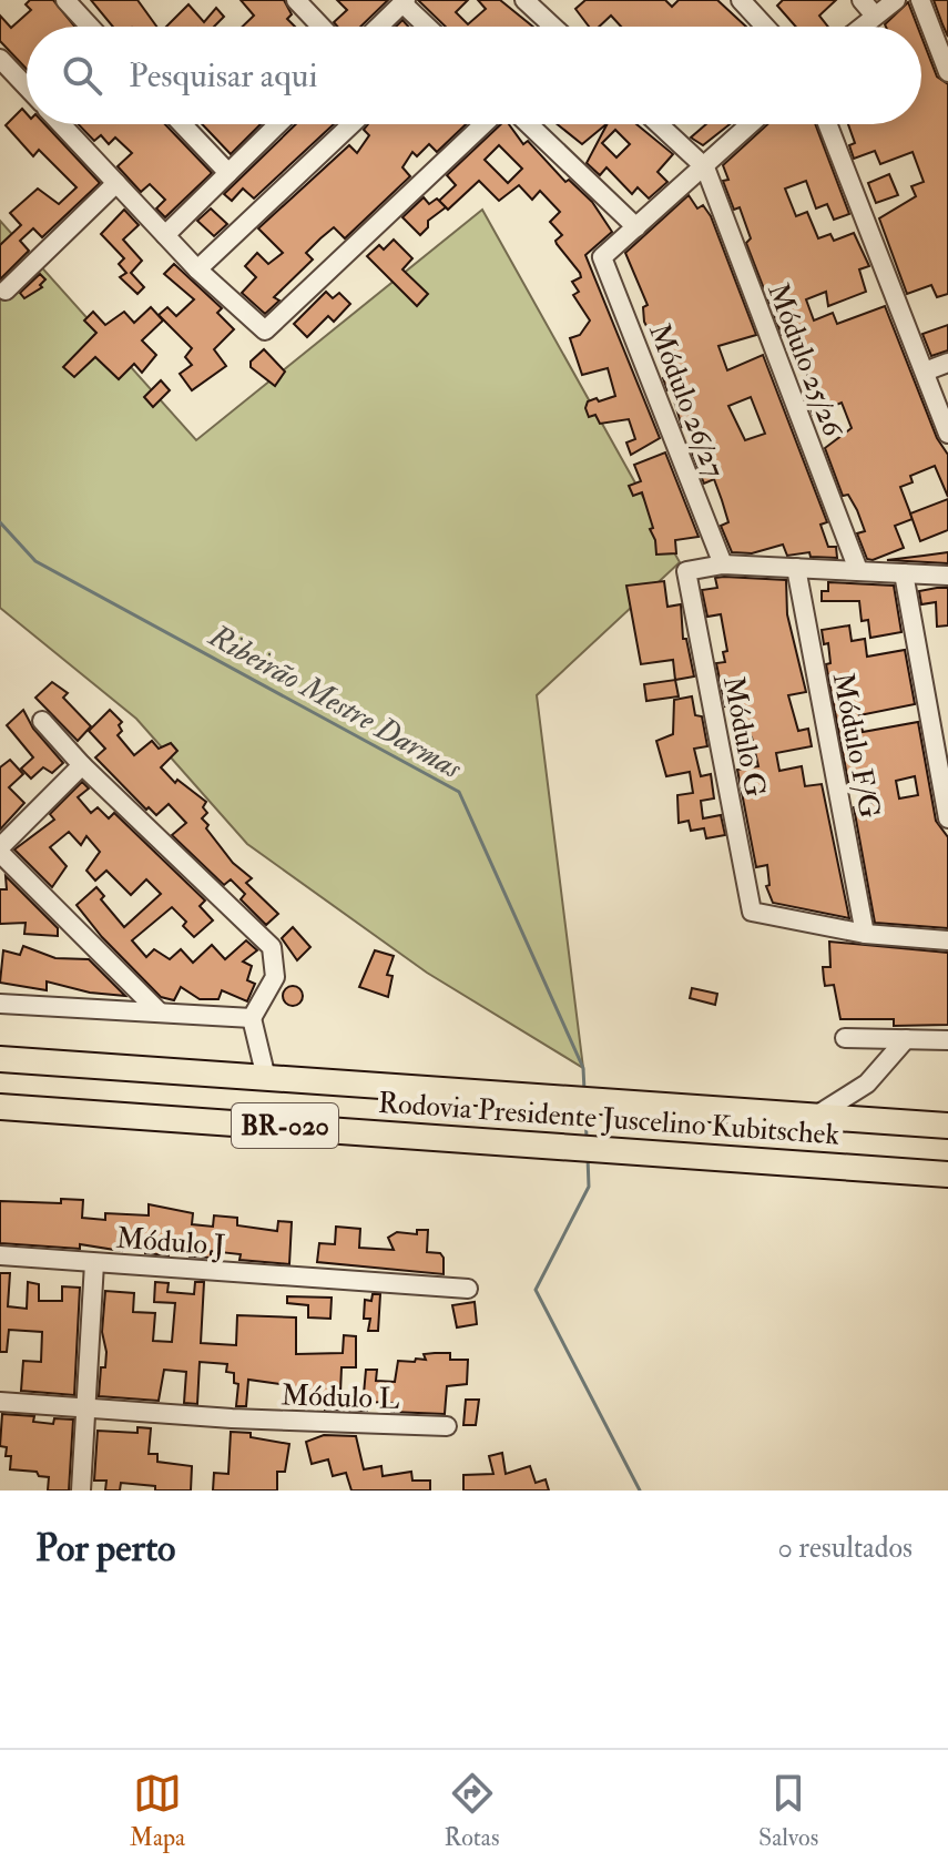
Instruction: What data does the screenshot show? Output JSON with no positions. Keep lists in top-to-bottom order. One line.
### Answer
{"streets":{"highway":["Rodovia Presidente Juscelino Kubitschek","BR-020"],"street":["Módulo 25/26","Módulo 26/27","Módulo G","Módulo F/G","Módulo J","Módulo L"]},"crossings":[["Módulo 26/27","Módulo G"],["Módulo G","Módulo F/G"]],"water":["Ribeirão Mestre Darmas"],"page":{"search":"Pesquisar aqui","heading":["Por perto","0 resultados"],"nav":["Mapa","Rotas","Salvos"]}}
